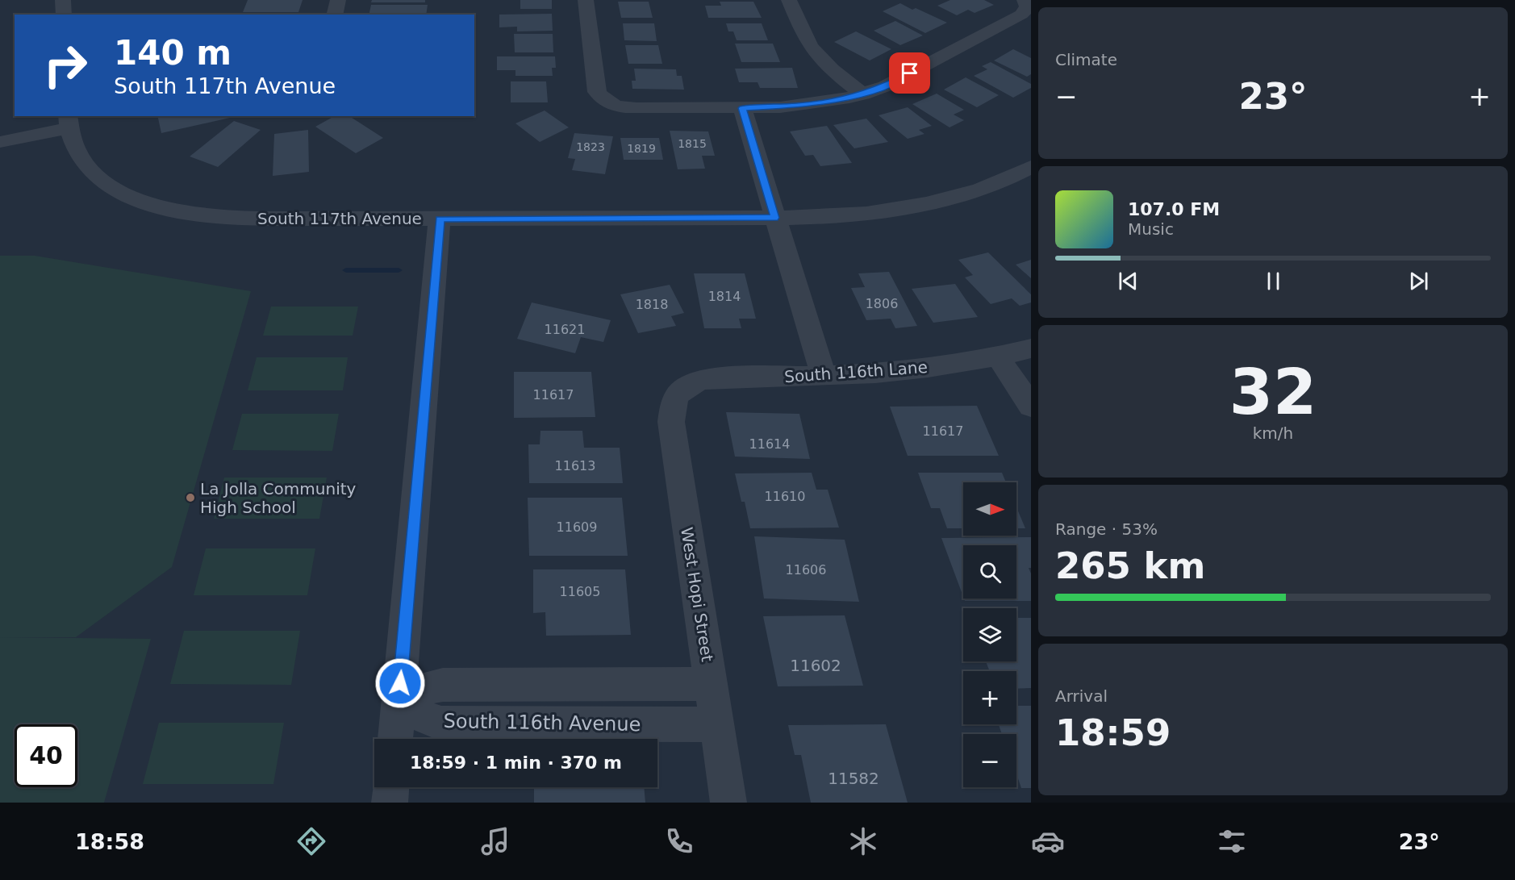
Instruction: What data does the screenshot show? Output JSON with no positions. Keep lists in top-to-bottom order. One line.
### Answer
{"streets":{"street":["South 117th Avenue","South 116th Lane","West Hopi Street","South 116th Avenue"]},"crossings":[["South 116th Lane","West Hopi Street"],["West Hopi Street","South 116th Avenue"]],"places":["La Jolla Community High School"],"house_numbers":["1815","1823","1819","1814","1806","1818","11621","11617","11617","11614","11613","11610","11609","11606","11605","11602","11582"],"north":"right","page":{"tile":["Climate",["32","km/h"],["Range · 53%","265 km"],["Arrival","18:59"]],"turn":["140 m","South 117th Avenue"],"heat":["−","23°","+"],"song":["107.0 FM","Music"],"map_buttons":["+","−"],"limit":"40","trip":"18:59 · 1 min · 370 m","tabs":["18:58","23°"]}}
